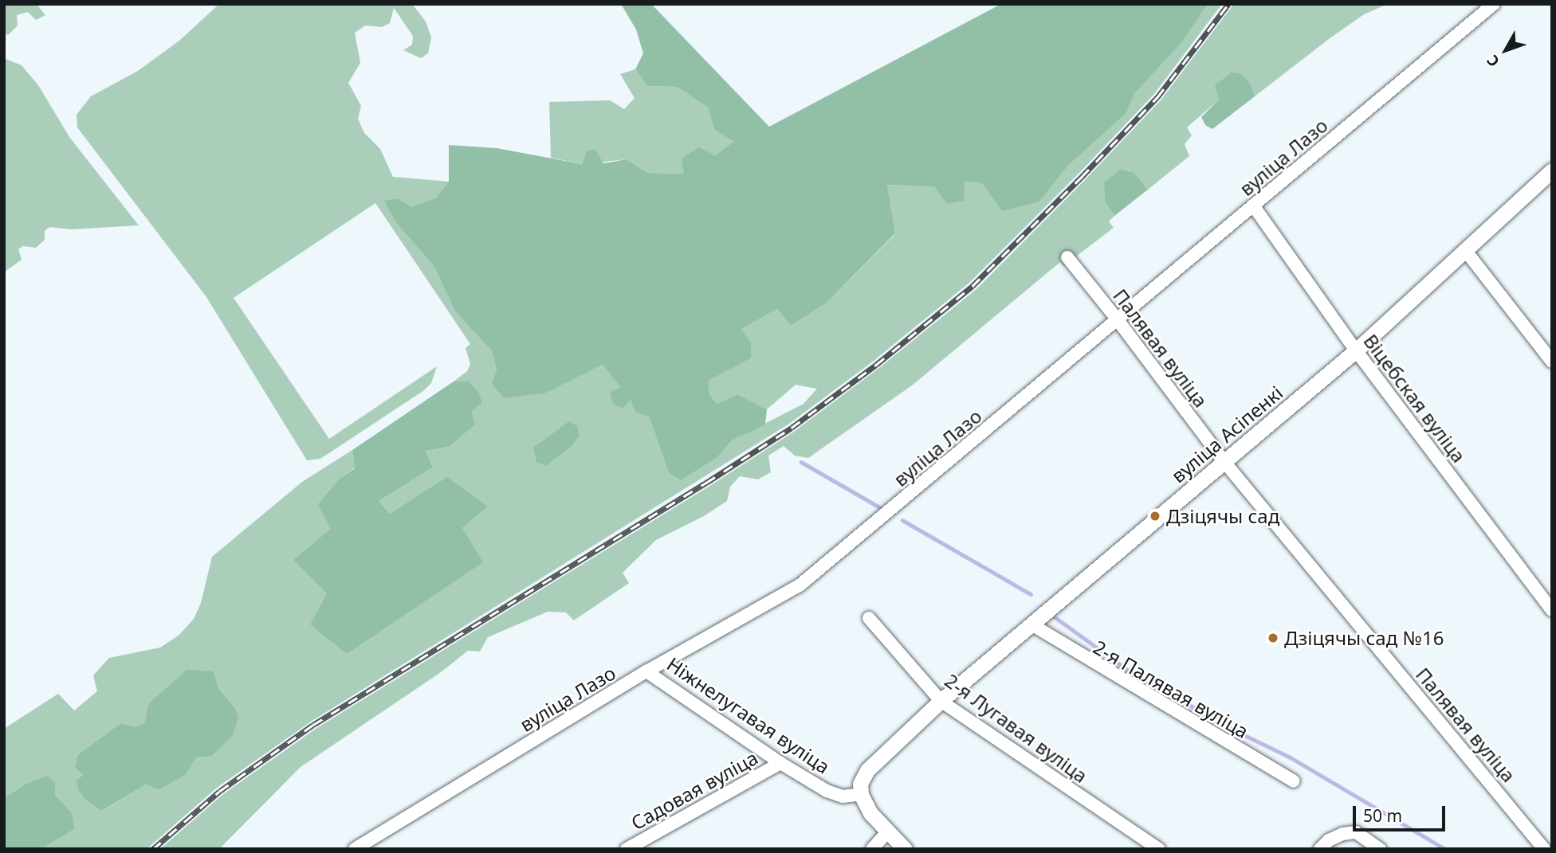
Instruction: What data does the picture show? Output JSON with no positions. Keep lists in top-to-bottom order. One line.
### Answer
{"streets":{"street":["вуліца Лазо","Палявая вуліца","Віцебская вуліца","вуліца Асіпенкі","2-я Палявая вуліца","Ніжнелугавая вуліца","2-я Лугавая вуліца","Садовая вуліца"]},"crossings":[["вуліца Лазо","Палявая вуліца"],["вуліца Лазо","Віцебская вуліца"],["вуліца Лазо","Ніжнелугавая вуліца"],["Палявая вуліца","вуліца Асіпенкі"],["Віцебская вуліца","вуліца Асіпенкі"],["вуліца Асіпенкі","2-я Палявая вуліца"],["вуліца Асіпенкі","Ніжнелугавая вуліца"],["вуліца Асіпенкі","2-я Лугавая вуліца"],["Ніжнелугавая вуліца","Садовая вуліца"]],"places":["Дзіцячы сад","Дзіцячы сад №16"],"scale_bar":"50 m","north":"bottom left"}
